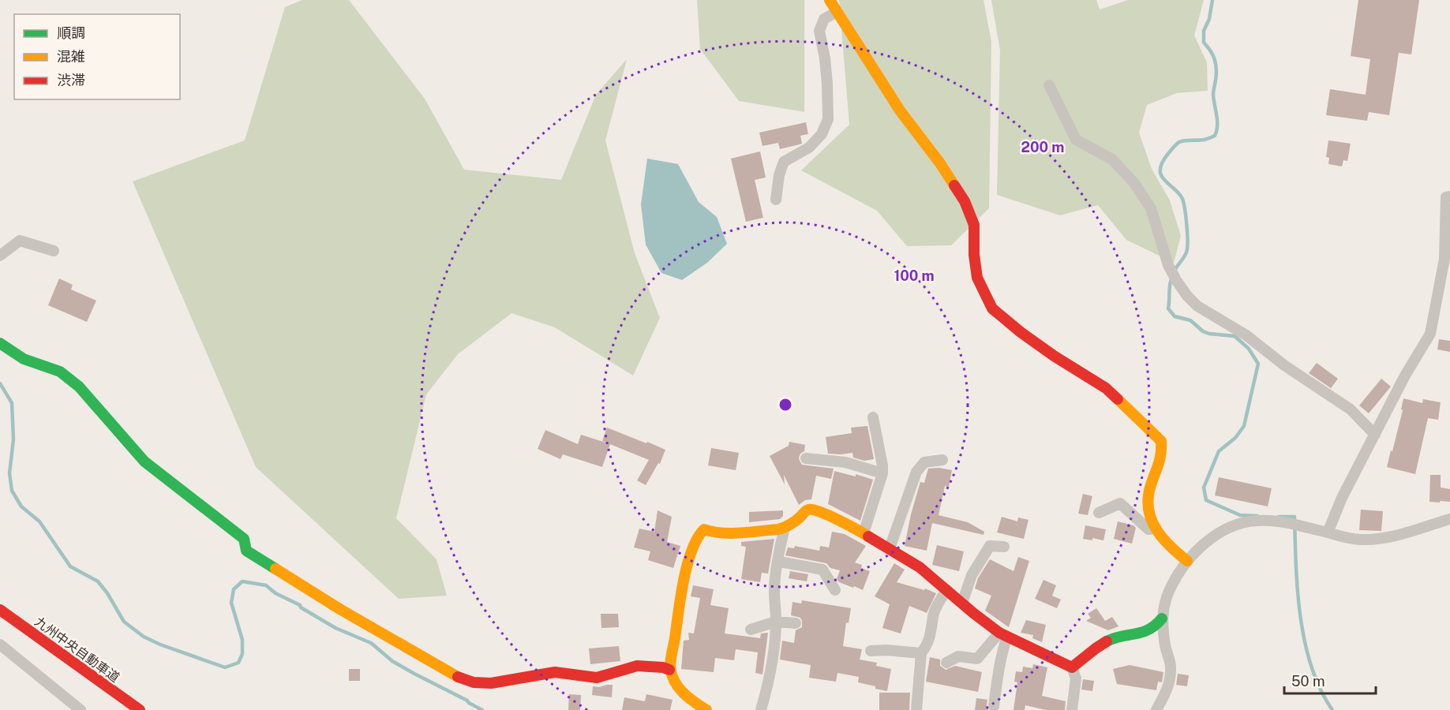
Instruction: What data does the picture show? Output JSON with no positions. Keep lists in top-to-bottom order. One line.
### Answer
{"streets":{"main road":["九州中央自動車道"]},"legend":["順調","混雑","渋滞"],"scale_bar":"50 m","rings":["200 m","100 m"]}
